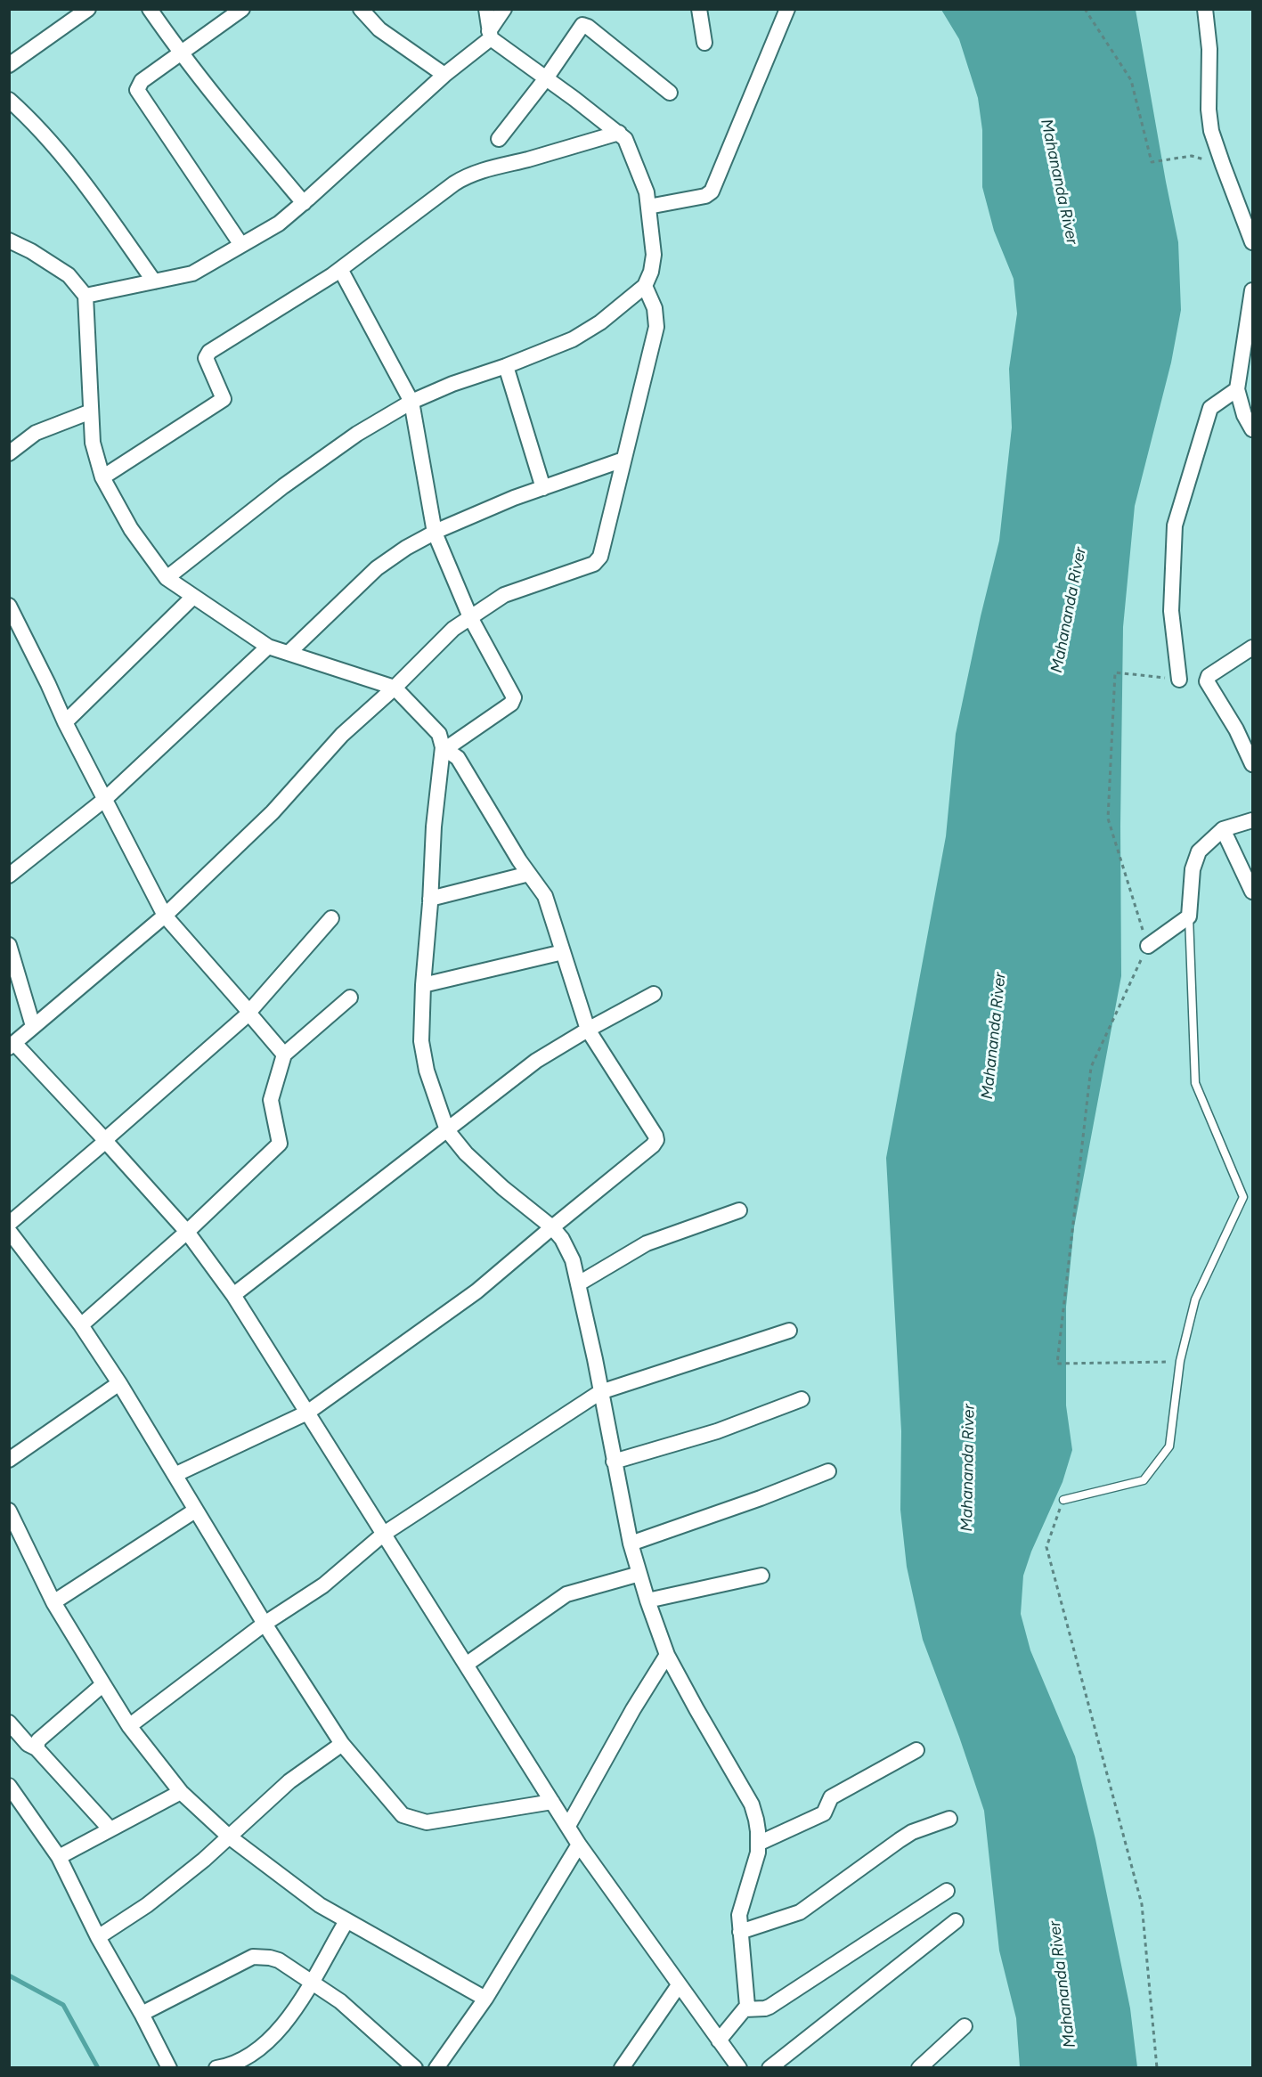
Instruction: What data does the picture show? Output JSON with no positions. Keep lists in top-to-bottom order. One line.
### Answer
{"water":["Mahananda River"]}
